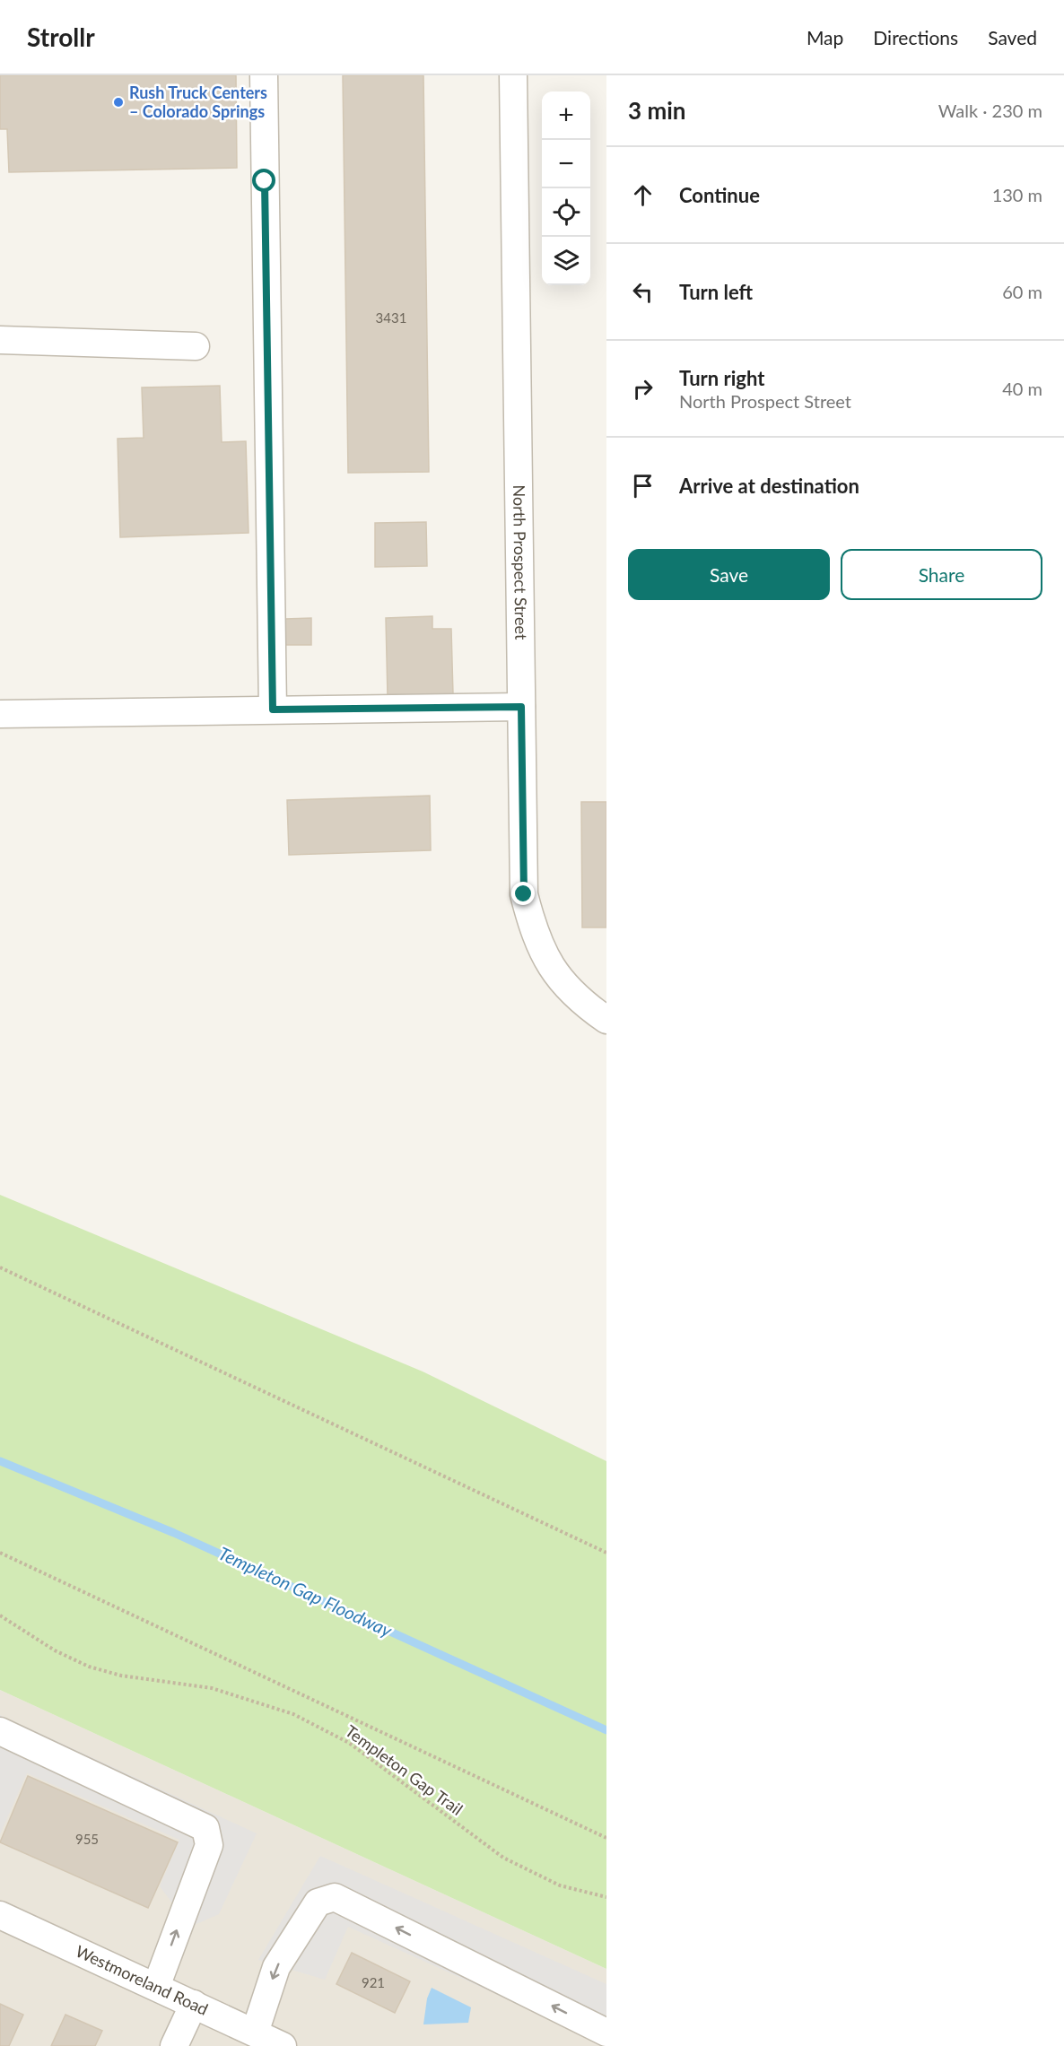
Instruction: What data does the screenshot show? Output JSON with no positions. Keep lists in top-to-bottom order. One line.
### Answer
{"streets":{"street":["North Prospect Street","Westmoreland Road"],"path":["Templeton Gap Trail"]},"water":["Templeton Gap Floodway"],"places":["Rush Truck Centers – Colorado Springs"],"house_numbers":["3431","955","921"],"page":{"header":"Strollr","nav":["Map","Directions","Saved"],"heading":["3 min","Walk · 230 m"],"map_buttons":["+","−"],"list":[["Continue","130 m"],["Turn left","60 m"],["Turn right","North Prospect Street","40 m"],"Arrive at destination"],"buttons":["Save","Share"]}}
